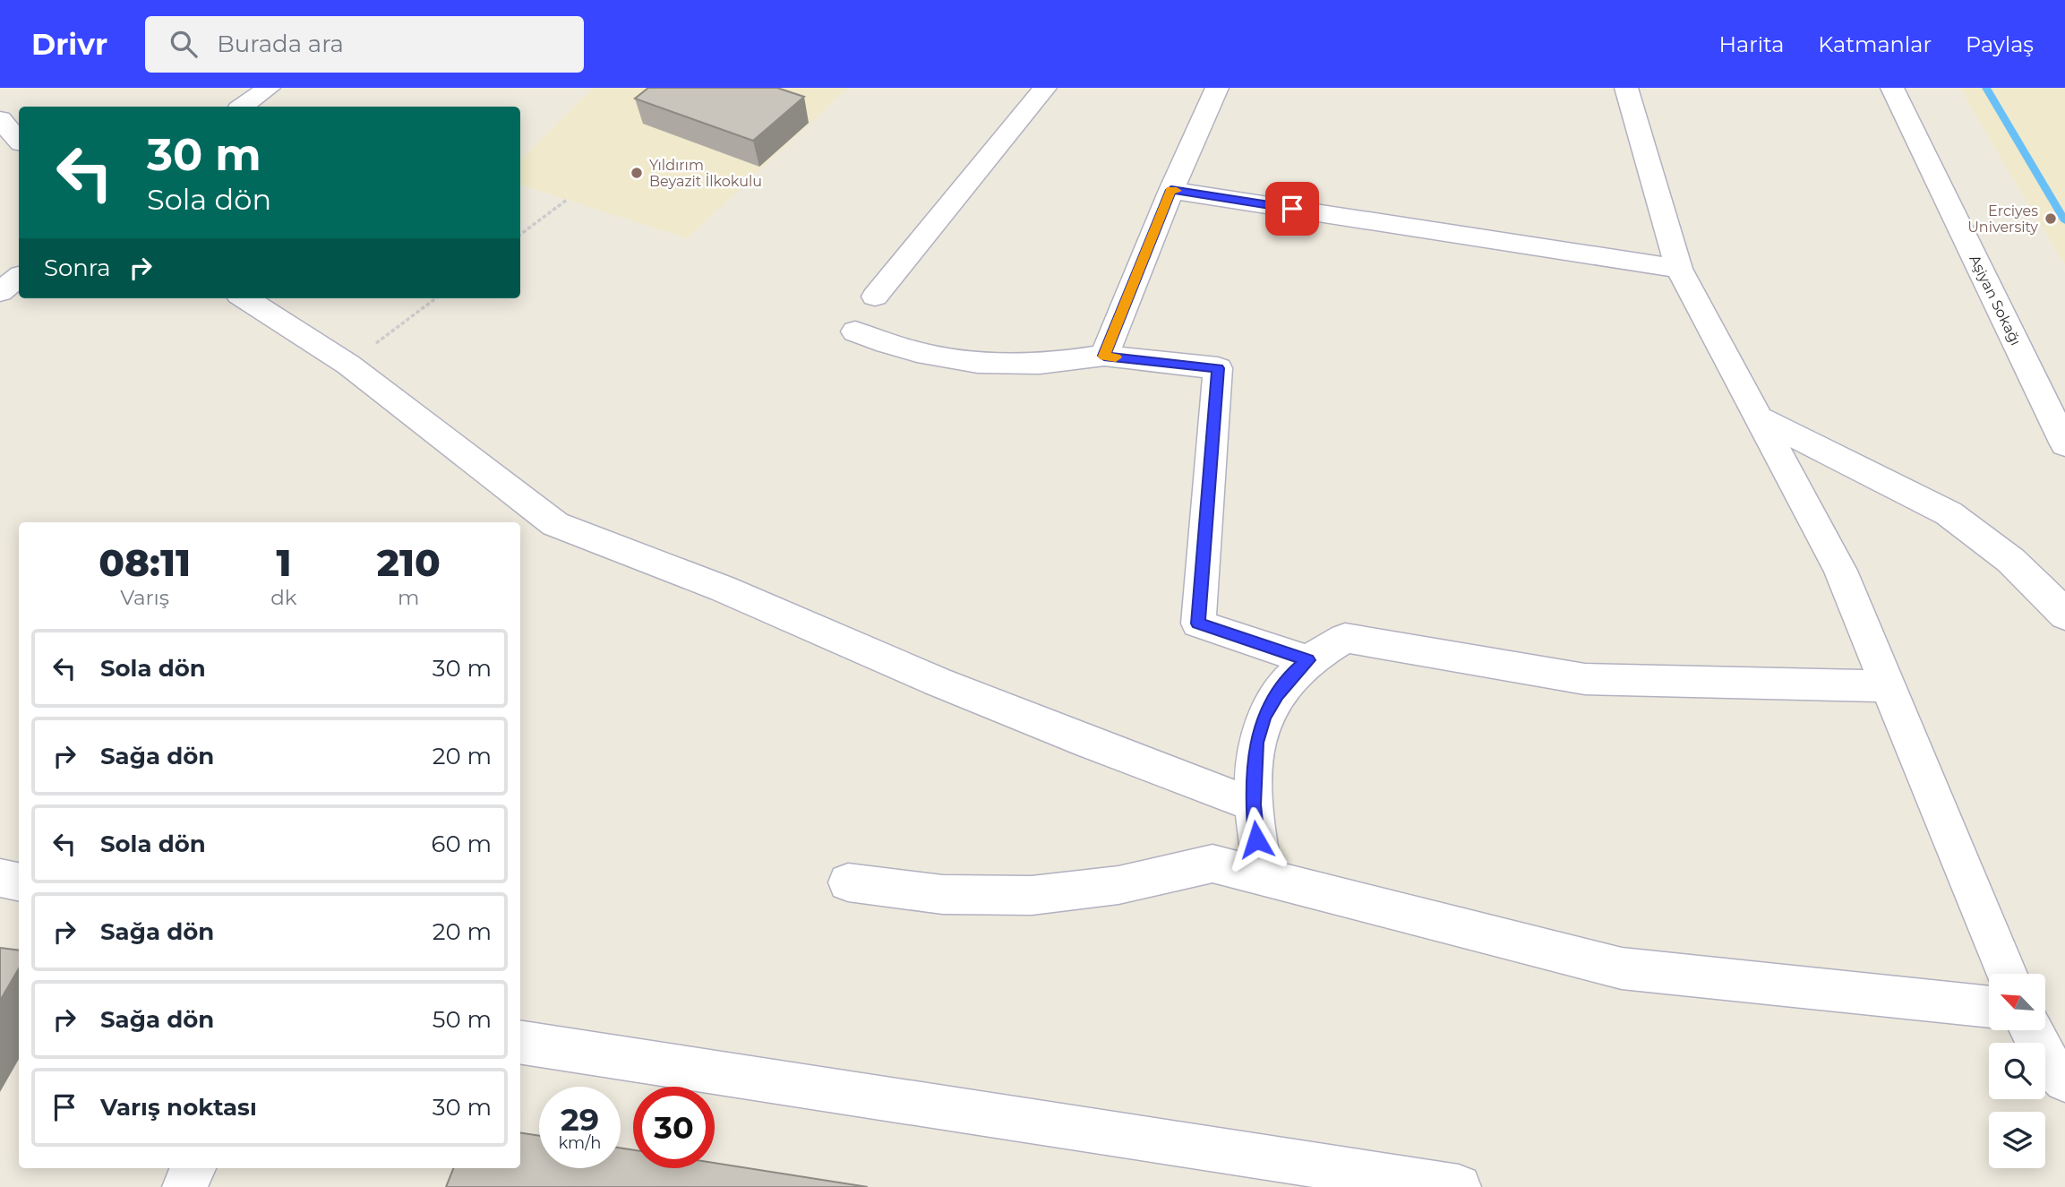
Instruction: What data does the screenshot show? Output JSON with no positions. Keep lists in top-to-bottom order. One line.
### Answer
{"streets":{"street":["Aşiyan Sokağı"]},"places":["Yıldırım Beyazit İlkokulu","Erciyes University"],"north":"top left","page":{"header":"Drivr","search":"Burada ara","nav":["Harita","Katmanlar","Paylaş"],"turn":["30 m","Sola dön"],"then":"Sonra","eta":["08:11","Varış","1","dk","210","m"],"list":[{"name":"Sola dön","value":"30 m"},{"name":"Sağa dön","value":"20 m"},{"name":"Sola dön","value":"60 m"},{"name":"Sağa dön","value":"20 m"},{"name":"Sağa dön","value":"50 m"},{"name":"Varış noktası","value":"30 m"}],"speed":"29 km/h","limit":"30"}}
